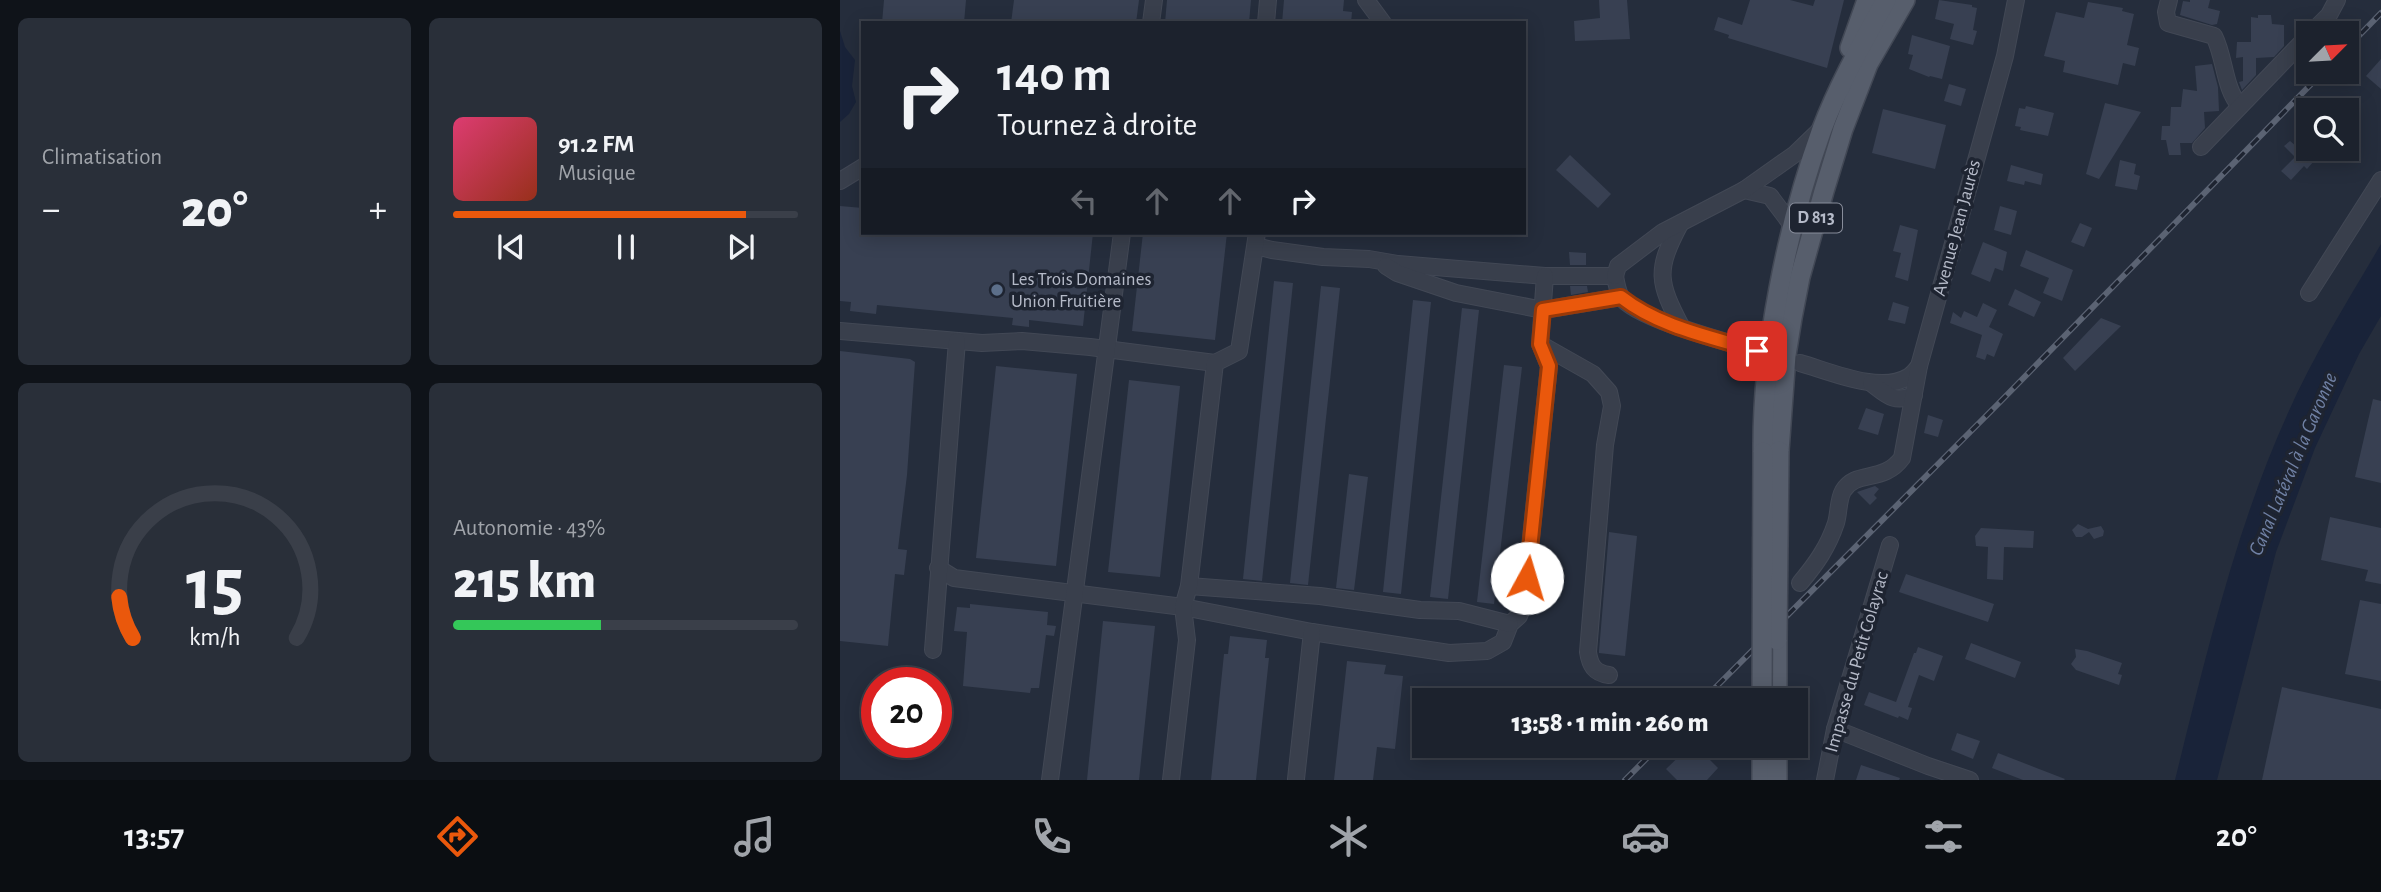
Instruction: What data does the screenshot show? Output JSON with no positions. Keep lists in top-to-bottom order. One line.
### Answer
{"streets":{"main road":["D 813"],"street":["Avenue Jean Jaurès","Impasse du Petit Colayrac"]},"water":["Canal Latéral à la Garonne"],"places":["Les Trois Domaines Union Fruitière"],"north":"top right","page":{"tile":["Climatisation",["Autonomie · 43%","215 km"]],"turn":["140 m","Tournez à droite"],"song":["91.2 FM","Musique"],"heat":["−","20°","+"],"limit":"20","trip":"13:58 · 1 min · 260 m","tabs":["13:57","20°"],"gauge":["15","km/h"]}}
